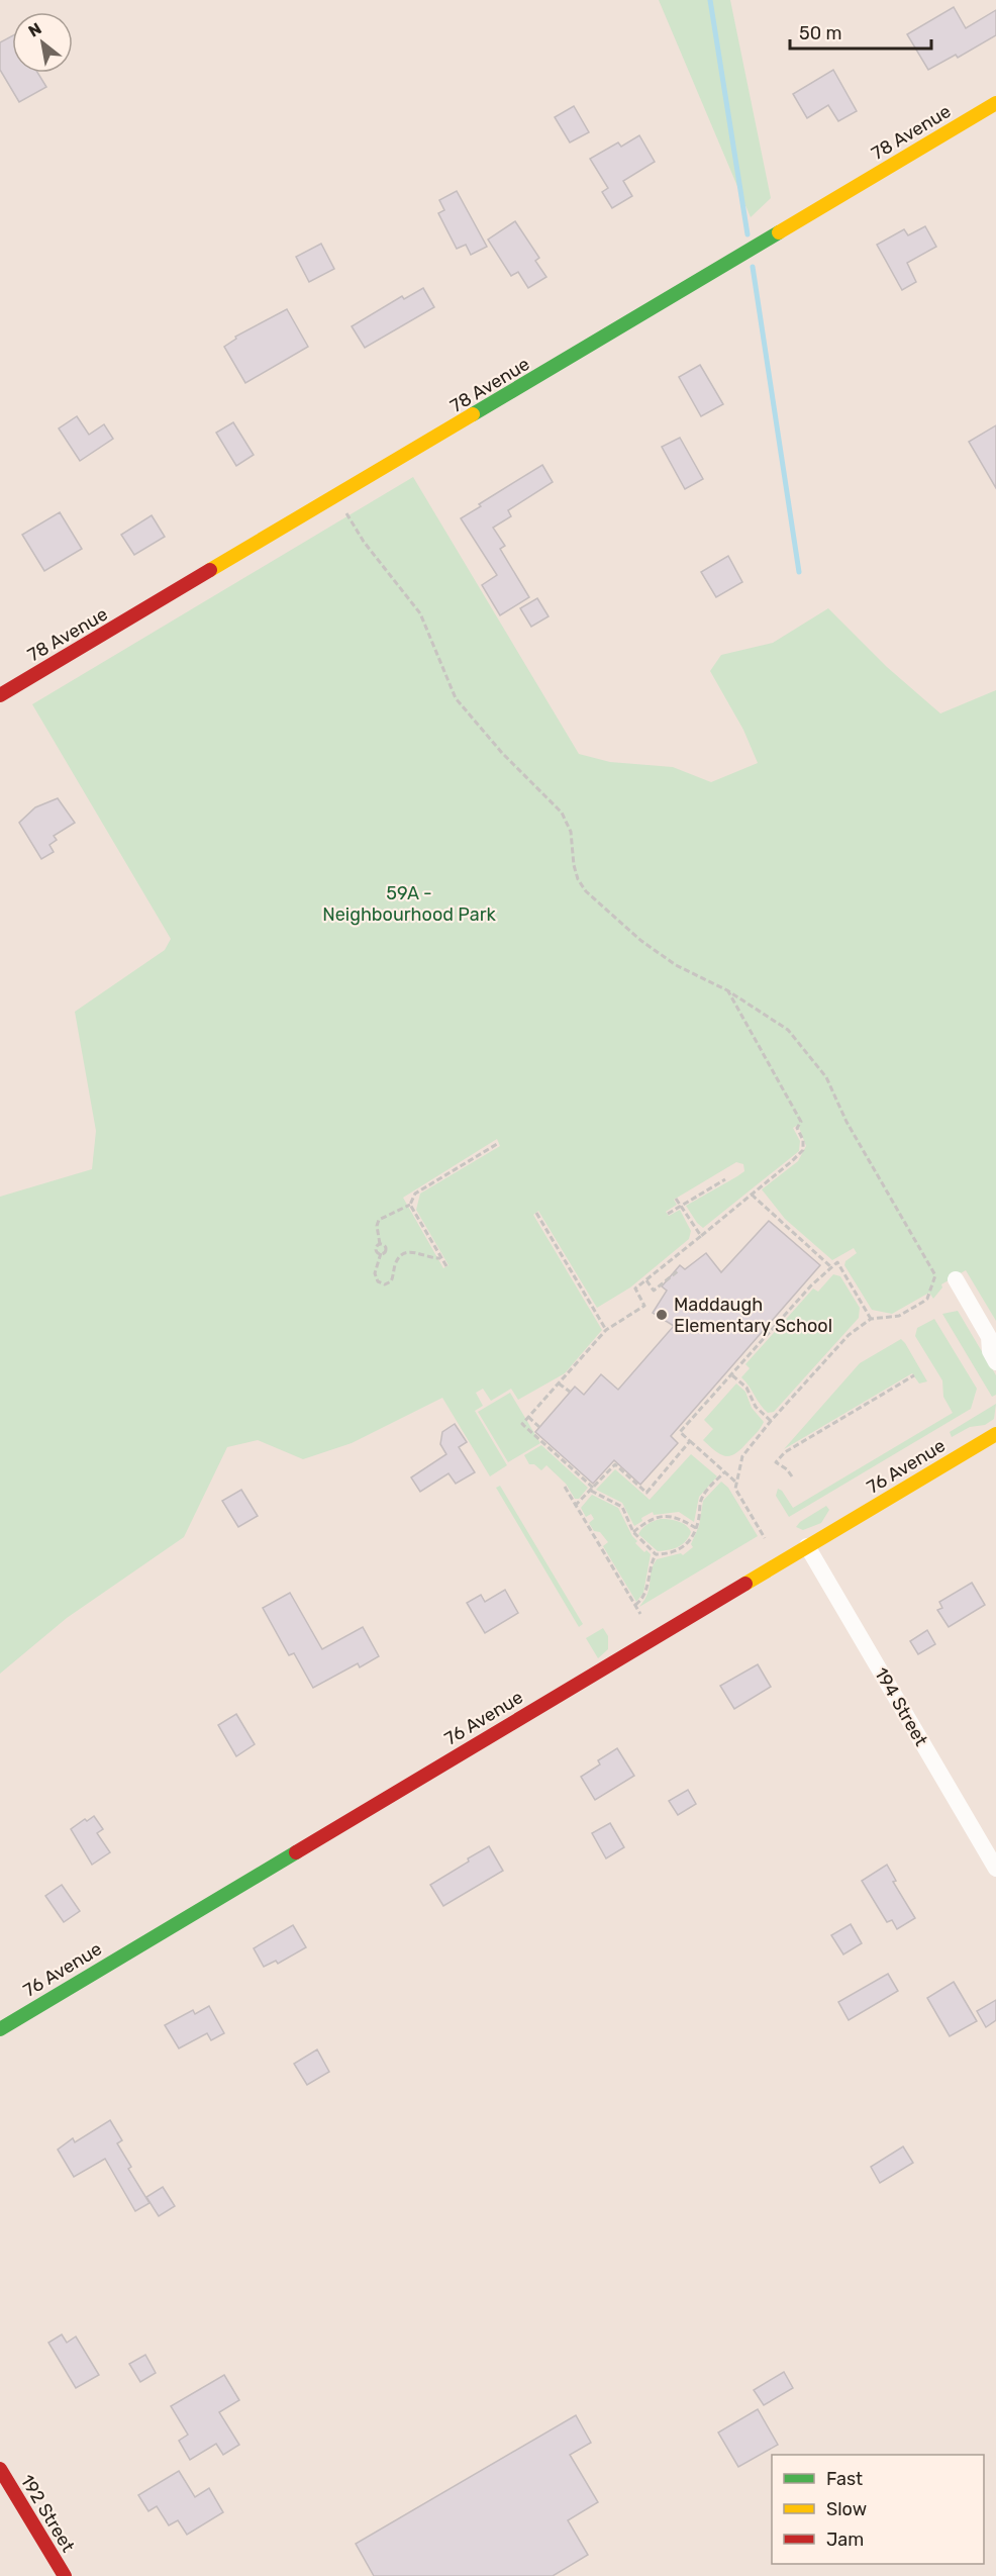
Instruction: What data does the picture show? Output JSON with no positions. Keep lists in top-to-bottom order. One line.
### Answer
{"streets":{"street":["78 Avenue","76 Avenue","194 Street","192 Street"]},"crossings":[["76 Avenue","194 Street"]],"parks":["59A - Neighbourhood Park"],"places":["Maddaugh Elementary School"],"legend":["Fast","Slow","Jam"],"scale_bar":"50 m","north":"top left"}
